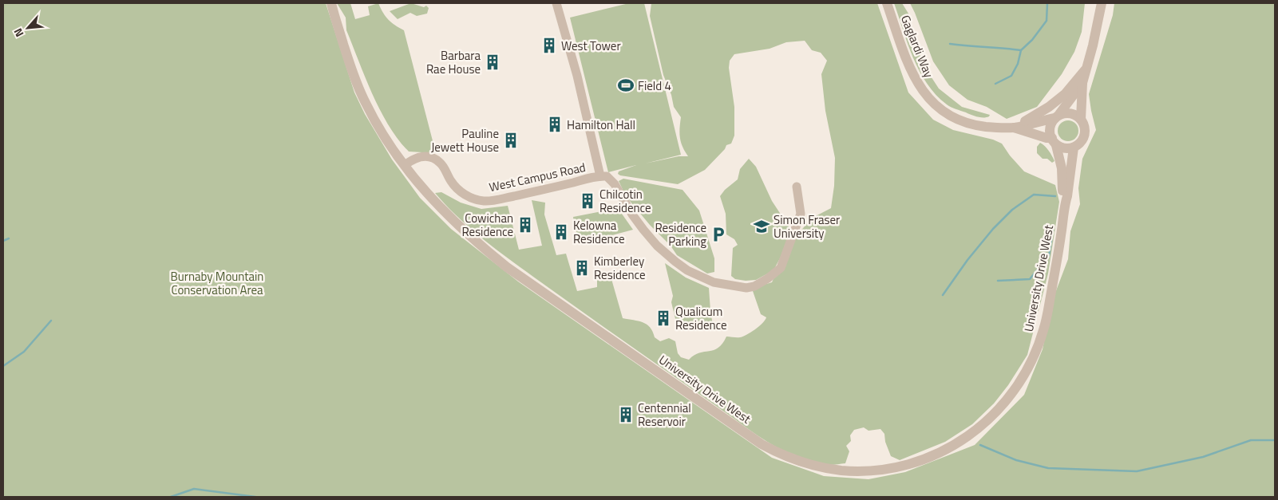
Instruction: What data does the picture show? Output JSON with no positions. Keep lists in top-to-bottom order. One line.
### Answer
{"streets":{"street":["Gaglardi Way","West Campus Road","University Drive West"]},"crossings":[["Gaglardi Way","University Drive West"],["West Campus Road","University Drive West"]],"parks":["Burnaby Mountain Conservation Area"],"places":{"building":["West Tower","Barbara Rae House","Hamilton Hall","Pauline Jewett House","Chilcotin Residence","Cowichan Residence","Kelowna Residence","Kimberley Residence","Qualicum Residence","Centennial Reservoir"],"sports":["Field 4"],"school or university":["Simon Fraser University"],"parking":["Residence Parking"]},"north":"bottom left"}
